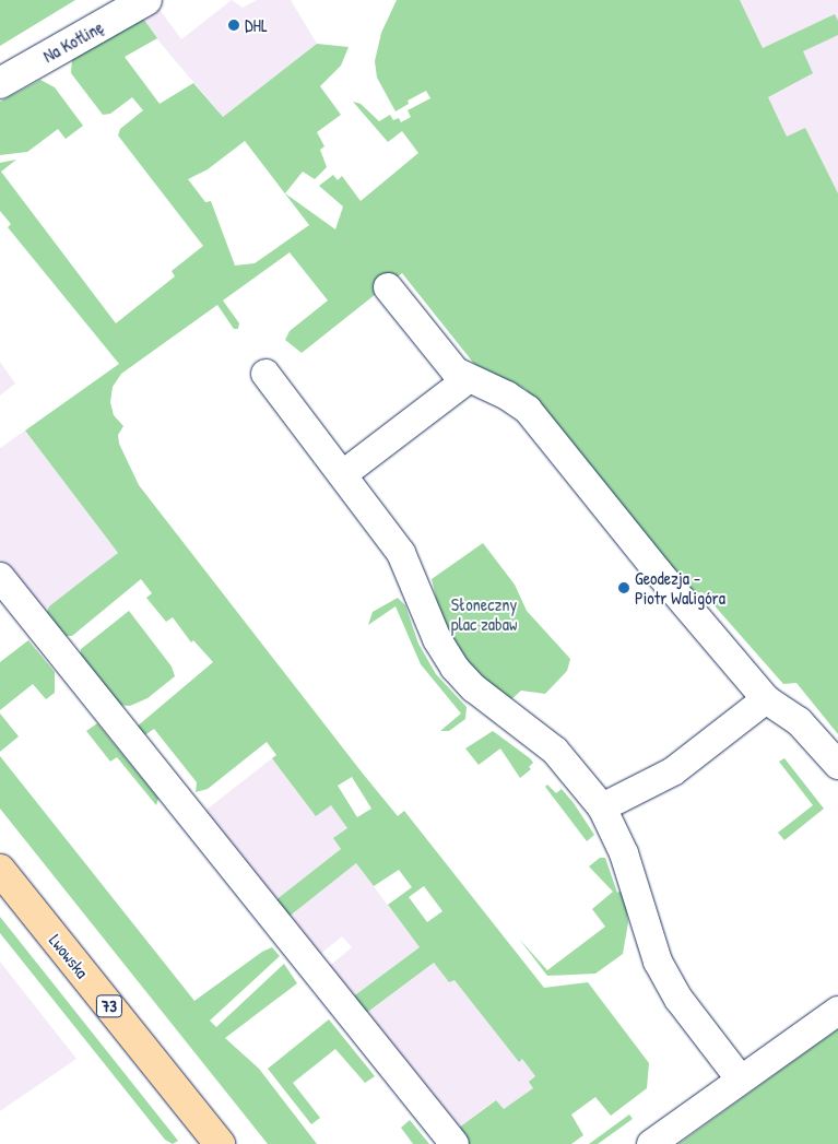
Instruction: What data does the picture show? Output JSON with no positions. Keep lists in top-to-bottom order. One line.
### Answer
{"streets":{"main road":["Lwowska","73"],"street":["Na Kotlinę"]},"parks":["Słoneczny plac zabaw"],"places":["DHL","Geodezja - Piotr Waligóra"]}
